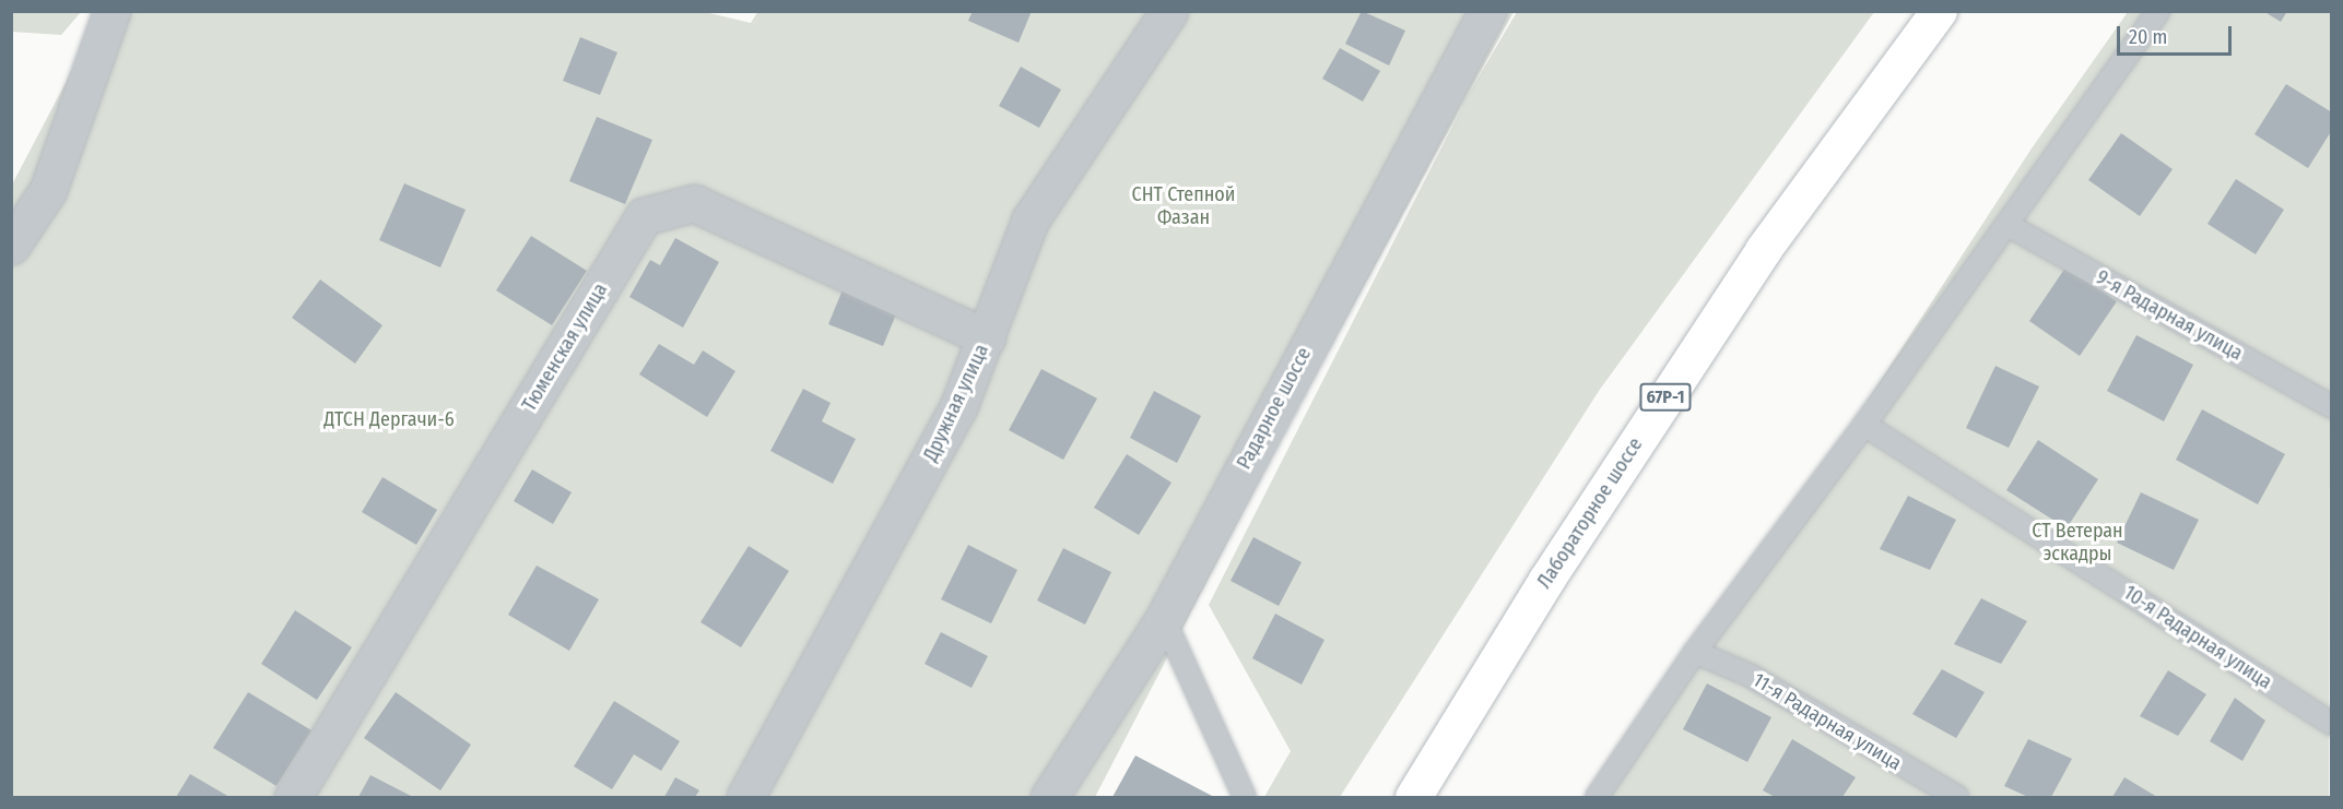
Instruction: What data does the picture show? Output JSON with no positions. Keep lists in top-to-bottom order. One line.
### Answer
{"streets":{"main road":["67Р-1","Лабораторное шоссе"],"street":["Тюменская улица","Дружная улица","Радарное шоссе"],"lane":["9-я Радарная улица","10-я Радарная улица","11-я Радарная улица"]},"crossings":[["Тюменская улица","Дружная улица"]],"parks":["СНТ Степной Фазан","ДТСН Дергачи-6","СТ Ветеран эскадры"],"scale_bar":"20 m"}
